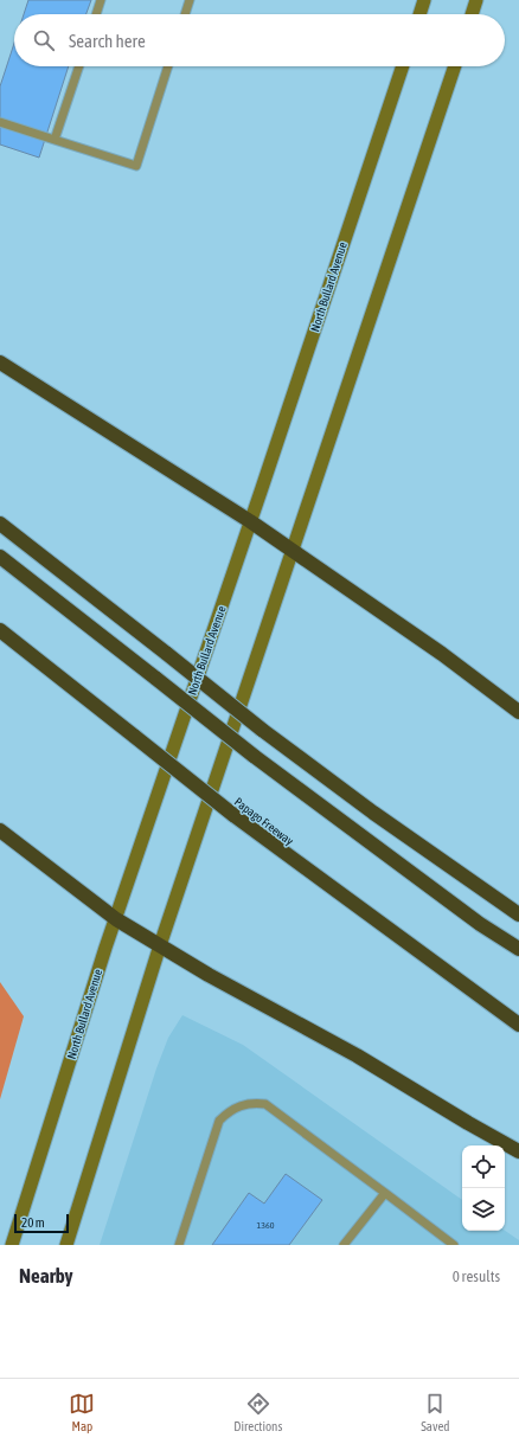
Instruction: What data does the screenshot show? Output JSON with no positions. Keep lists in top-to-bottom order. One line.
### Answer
{"streets":{"highway":["Papago Freeway"],"main road":["North Bullard Avenue"]},"house_numbers":["1360"],"scale_bar":"20 m","page":{"search":"Search here","scale":"20 m","heading":["Nearby","0 results"],"nav":["Map","Directions","Saved"]}}
